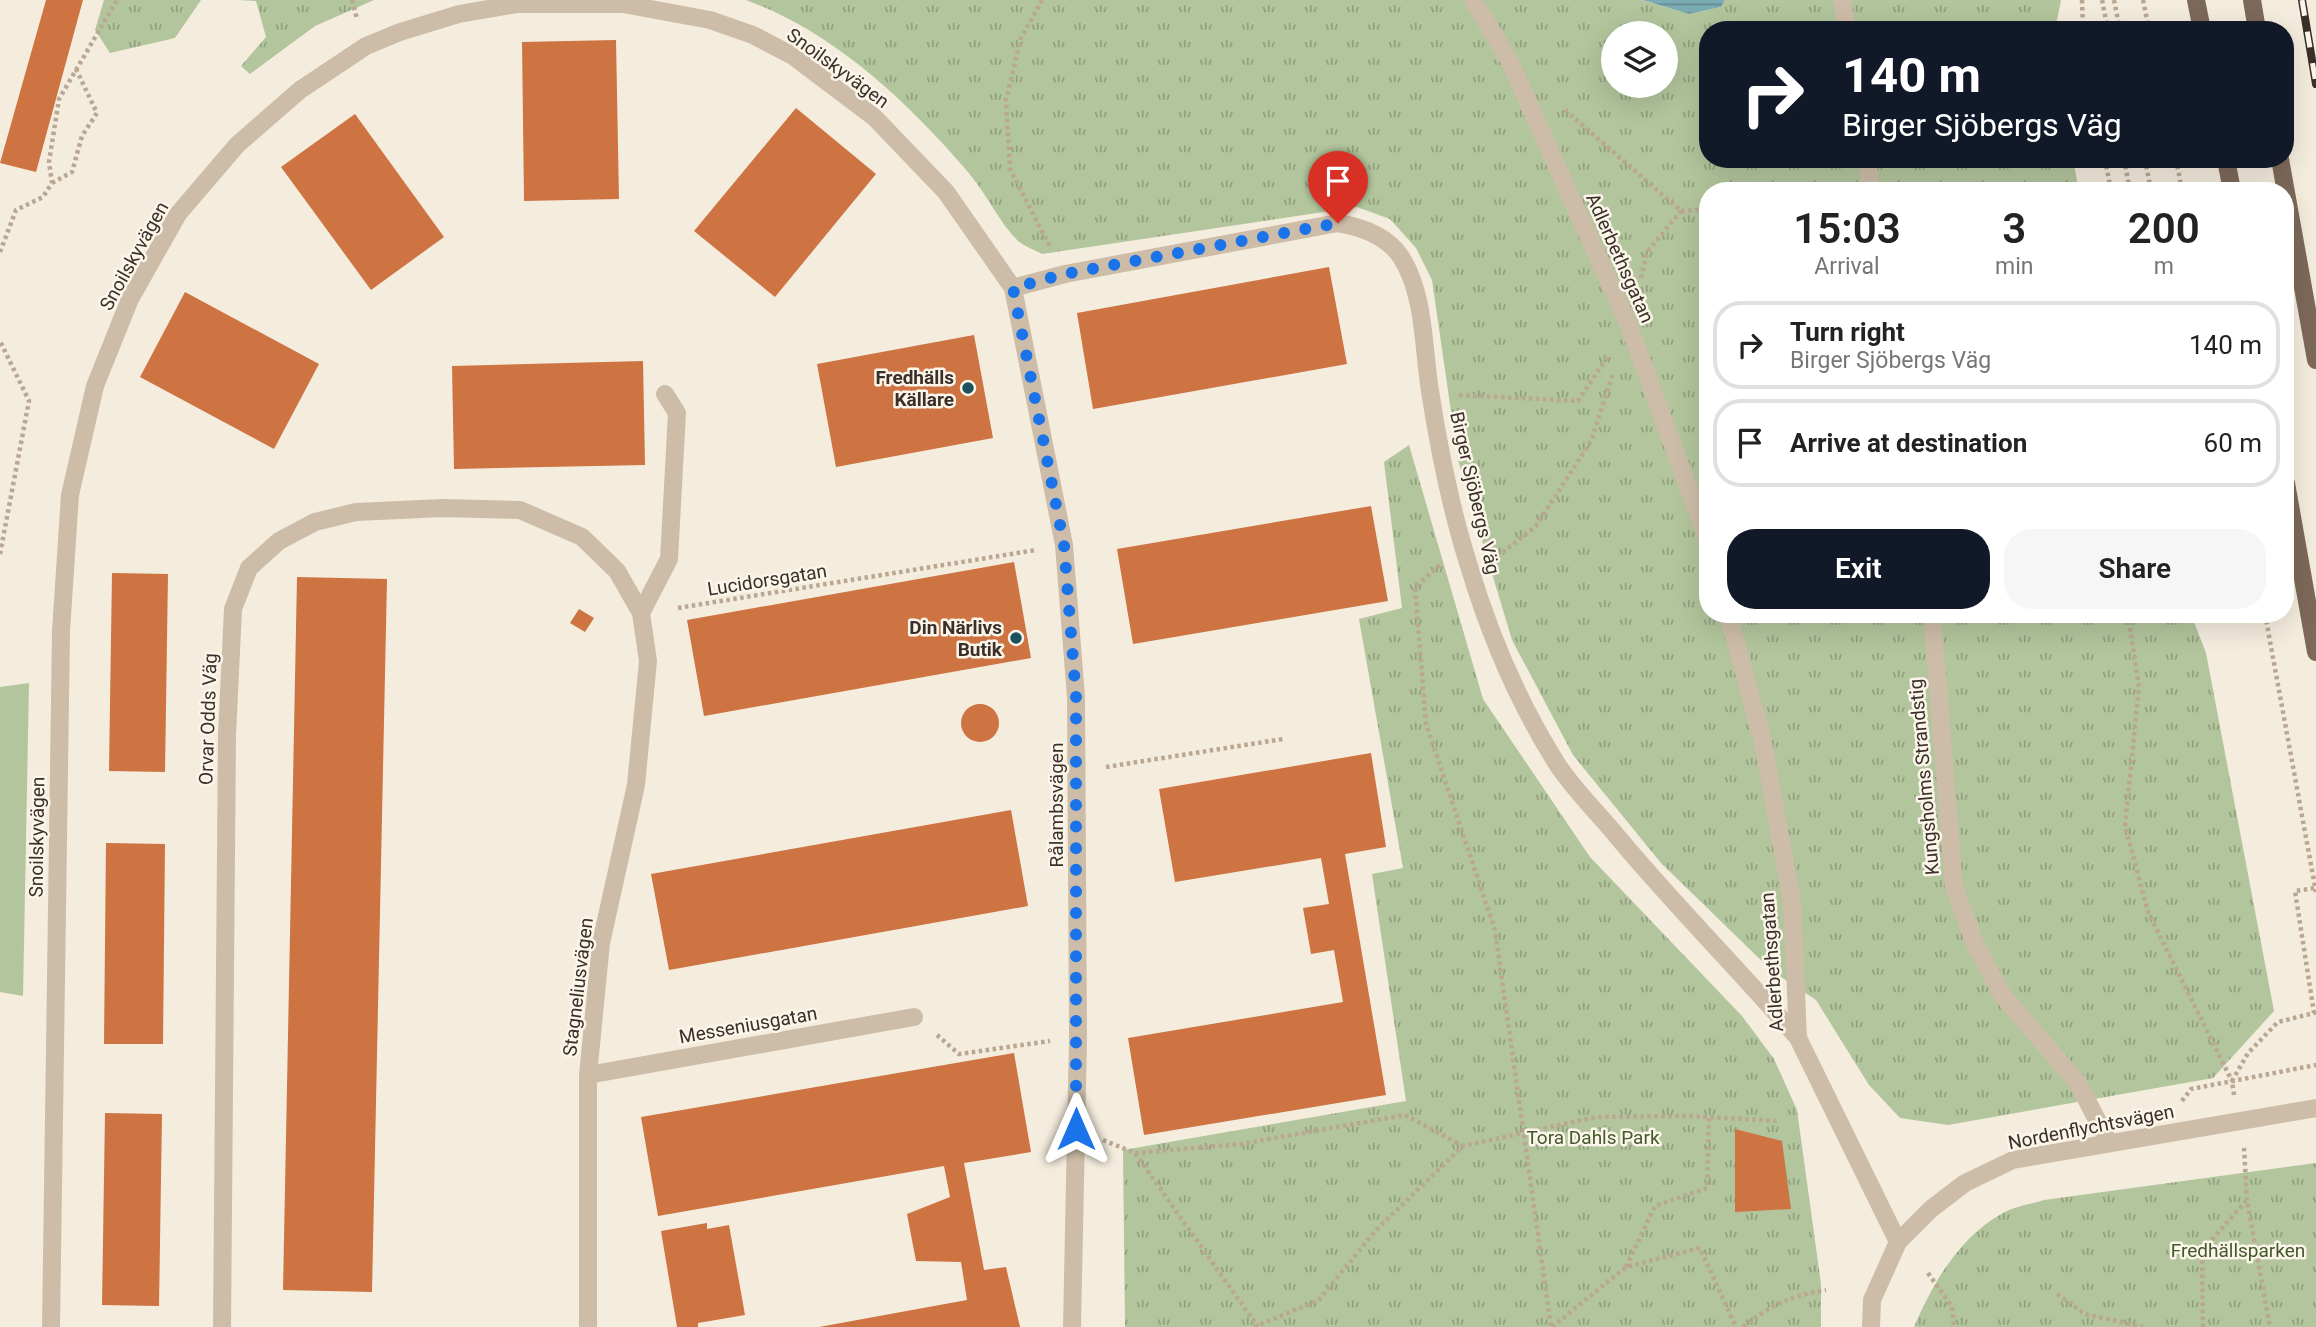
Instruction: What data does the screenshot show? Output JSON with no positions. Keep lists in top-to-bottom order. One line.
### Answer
{"streets":{"street":["Snoilskyvägen","Adlerbethsgatan","Birger Sjöbergs Väg","Orvar Odds Väg","Kungsholms Strandstig","Rålambsvägen","Stagneliusvägen","Messeniusgatan","Nordenflychtsvägen"],"path":["Lucidorsgatan"]},"crossings":[["Snoilskyvägen","Birger Sjöbergs Väg"],["Snoilskyvägen","Rålambsvägen"],["Adlerbethsgatan","Birger Sjöbergs Väg"],["Adlerbethsgatan","Nordenflychtsvägen"],["Birger Sjöbergs Väg","Rålambsvägen"],["Lucidorsgatan","Orvar Odds Väg"],["Lucidorsgatan","Stagneliusvägen"],["Orvar Odds Väg","Stagneliusvägen"],["Kungsholms Strandstig","Nordenflychtsvägen"],["Stagneliusvägen","Messeniusgatan"]],"parks":["Tora Dahls Park","Fredhällsparken"],"places":["Fredhälls Källare","Din Närlivs Butik"],"page":{"turn":["140 m","Birger Sjöbergs Väg"],"eta":["15:03","Arrival","3","min","200","m"],"list":[{"name":"Turn right","note":"Birger Sjöbergs Väg","value":"140 m"},{"name":"Arrive at destination","value":"60 m"}],"buttons":["Exit","Share"]}}
